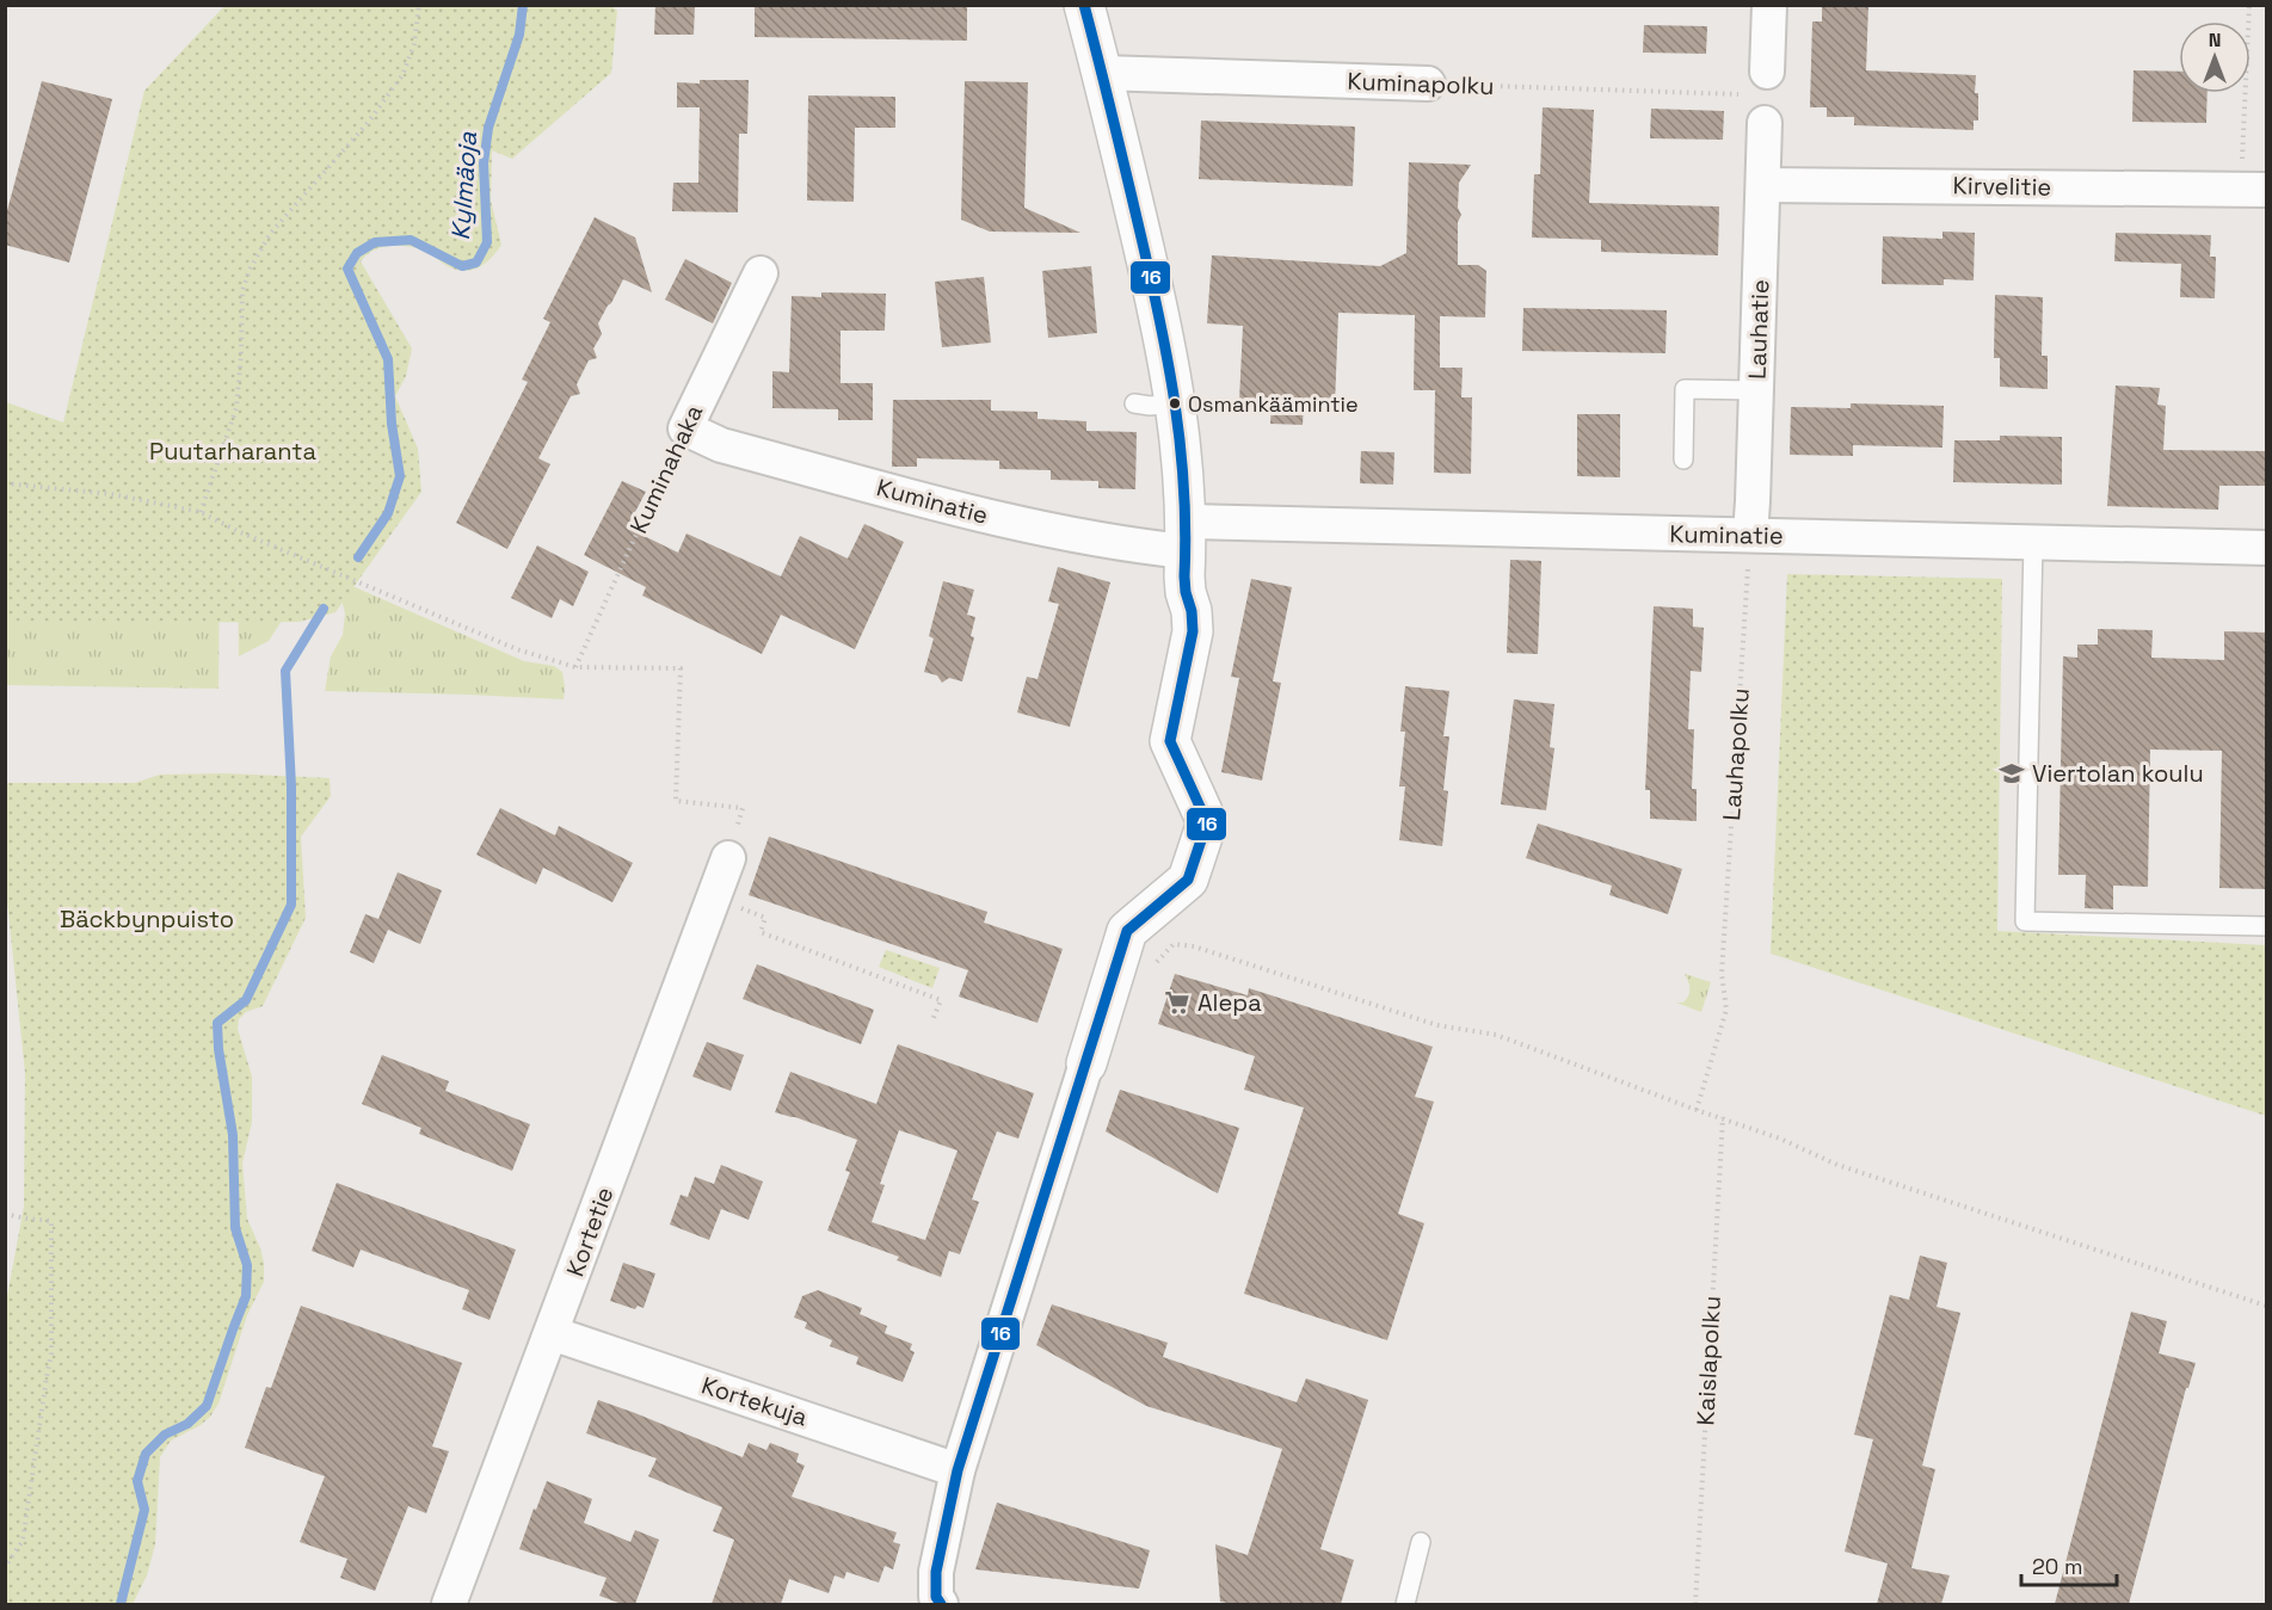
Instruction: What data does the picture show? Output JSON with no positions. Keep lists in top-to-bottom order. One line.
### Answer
{"streets":{"street":["Kuminapolku","Kirvelitie","Lauhatie","Kuminahaka","Kuminatie","Kortetie","Kortekuja"],"path":["Lauhapolku","Kaislapolku"]},"crossings":[["Kirvelitie","Lauhatie"],["Lauhatie","Kuminatie"],["Lauhatie","Lauhapolku"],["Kuminahaka","Kuminatie"],["Kuminatie","Lauhapolku"],["Kortetie","Kortekuja"]],"water":["Kylmäoja"],"parks":["Puutarharanta","Bäckbynpuisto"],"places":{"other":["Osmankäämintie"],"school or university":["Viertolan koulu"],"supermarket":["Alepa"]},"lines":["transit line 16"],"scale_bar":"20 m","north":"top"}
